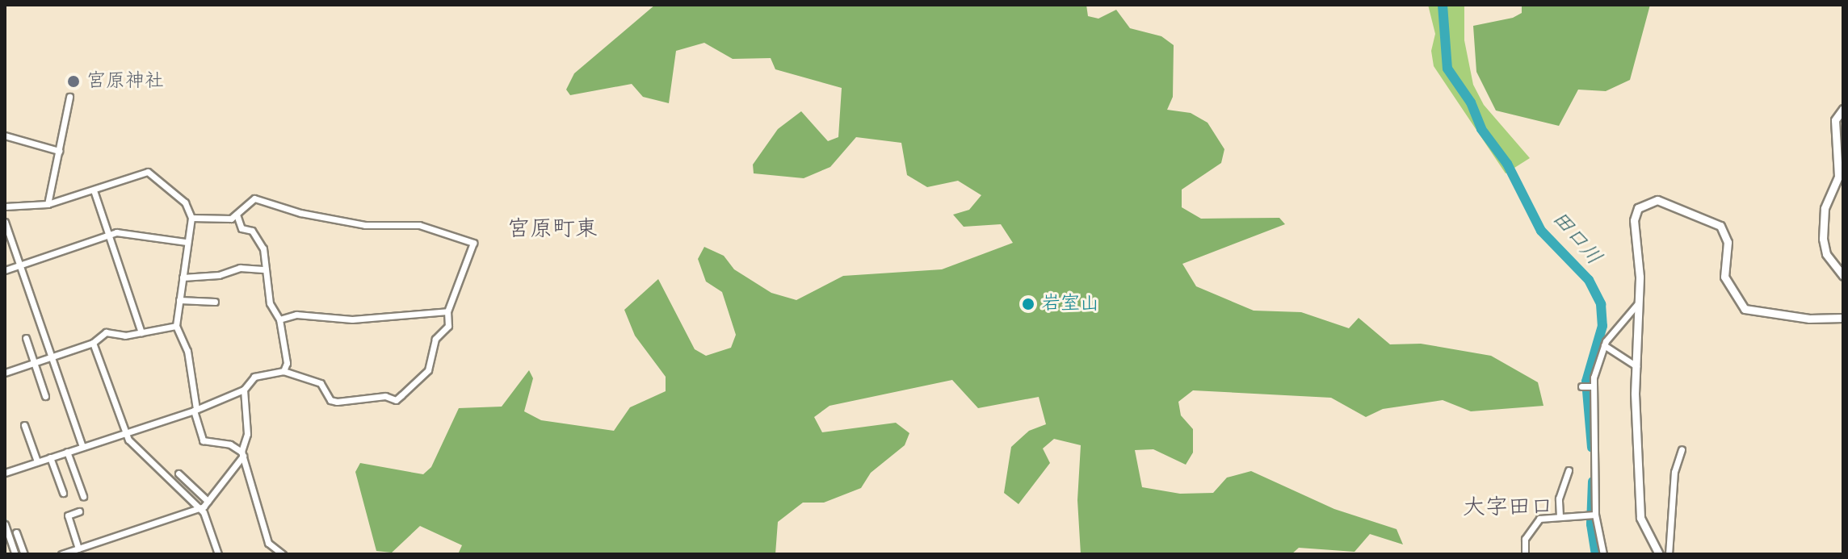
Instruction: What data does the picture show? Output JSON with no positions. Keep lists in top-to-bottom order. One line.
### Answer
{"districts":["宮原町東","大字田口"],"water":["田口川"],"places":["宮原神社","岩室山"]}
